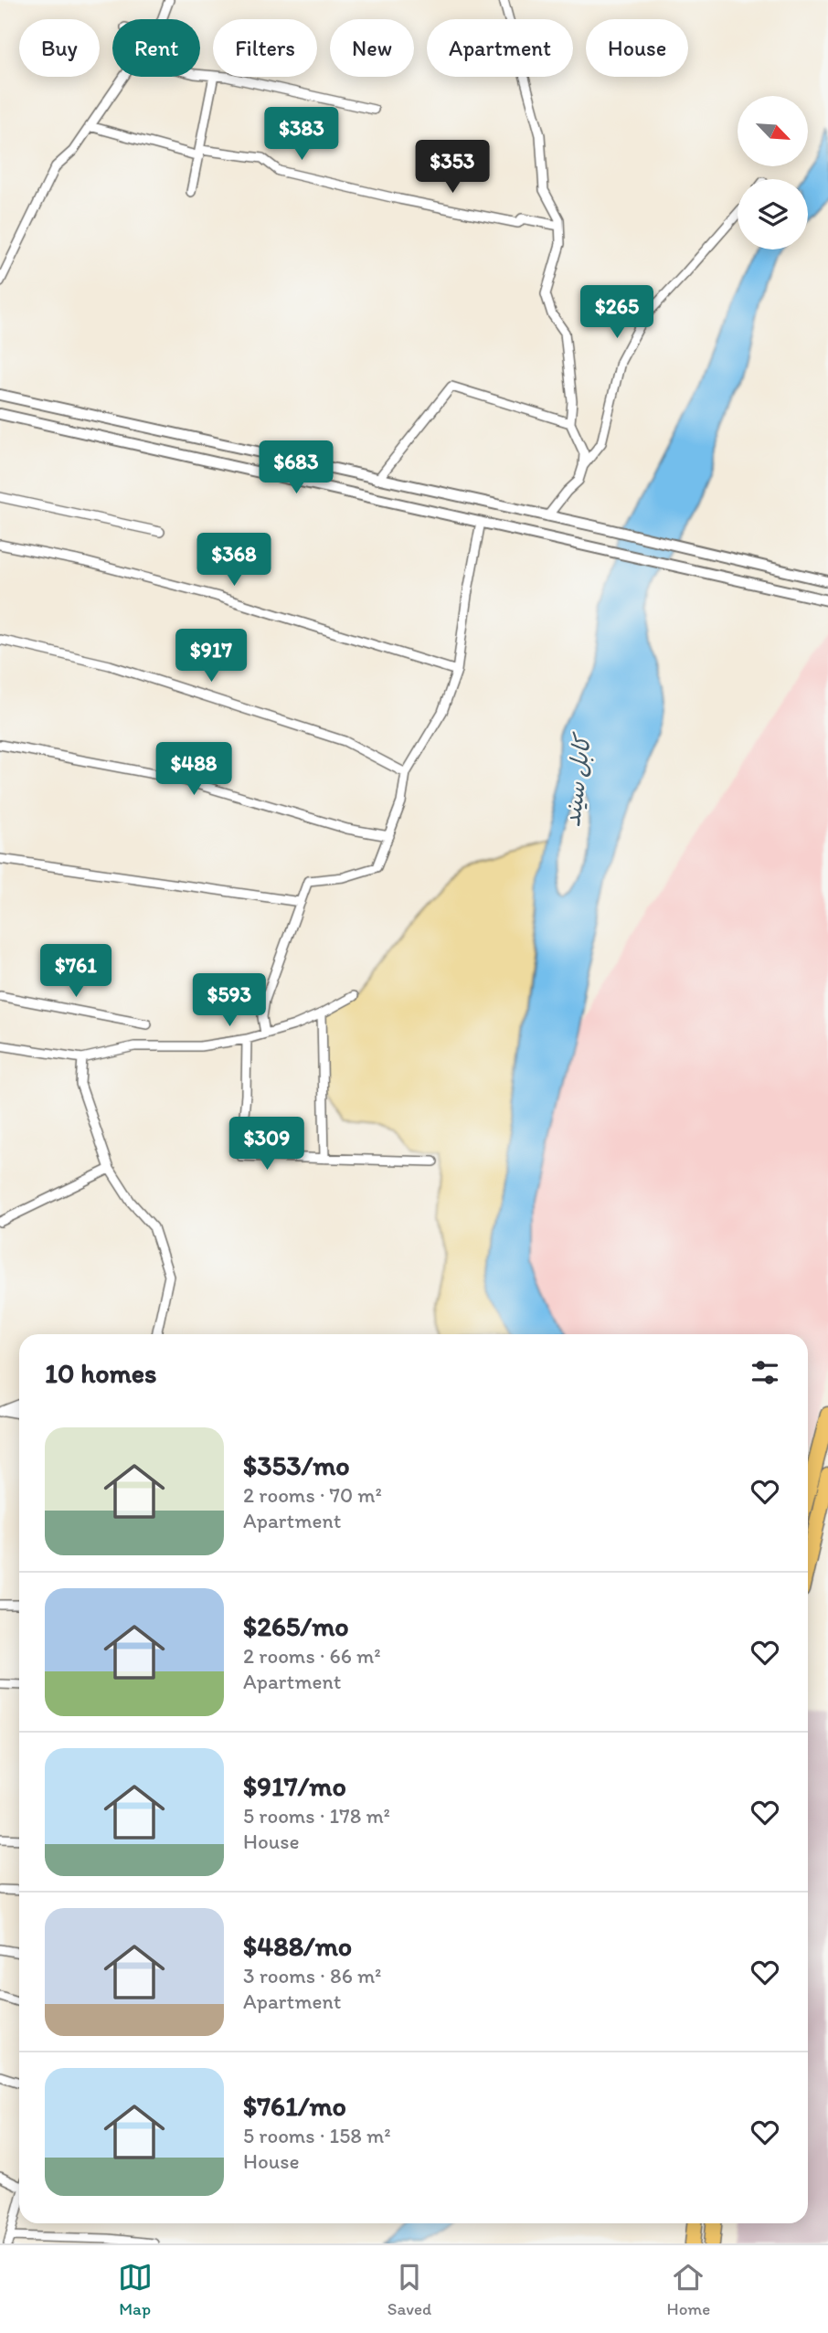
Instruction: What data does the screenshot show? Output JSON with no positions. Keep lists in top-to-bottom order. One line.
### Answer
{"water":["کابل سيند"],"north":"bottom right","page":{"chip":["Buy","Rent","Filters","New","Apartment","House"],"price":["$383","$353","$265","$683","$368","$917","$488","$761","$593","$309"],"heading":"10 homes","list":[{"name":"$353/mo","note":"2 rooms · 70 m² · Apartment"},{"name":"$265/mo","note":"2 rooms · 66 m² · Apartment"},{"name":"$917/mo","note":"5 rooms · 178 m² · House"},{"name":"$488/mo","note":"3 rooms · 86 m² · Apartment"},{"name":"$761/mo","note":"5 rooms · 158 m² · House"}],"tabs":["Map","Saved","Home"]}}
